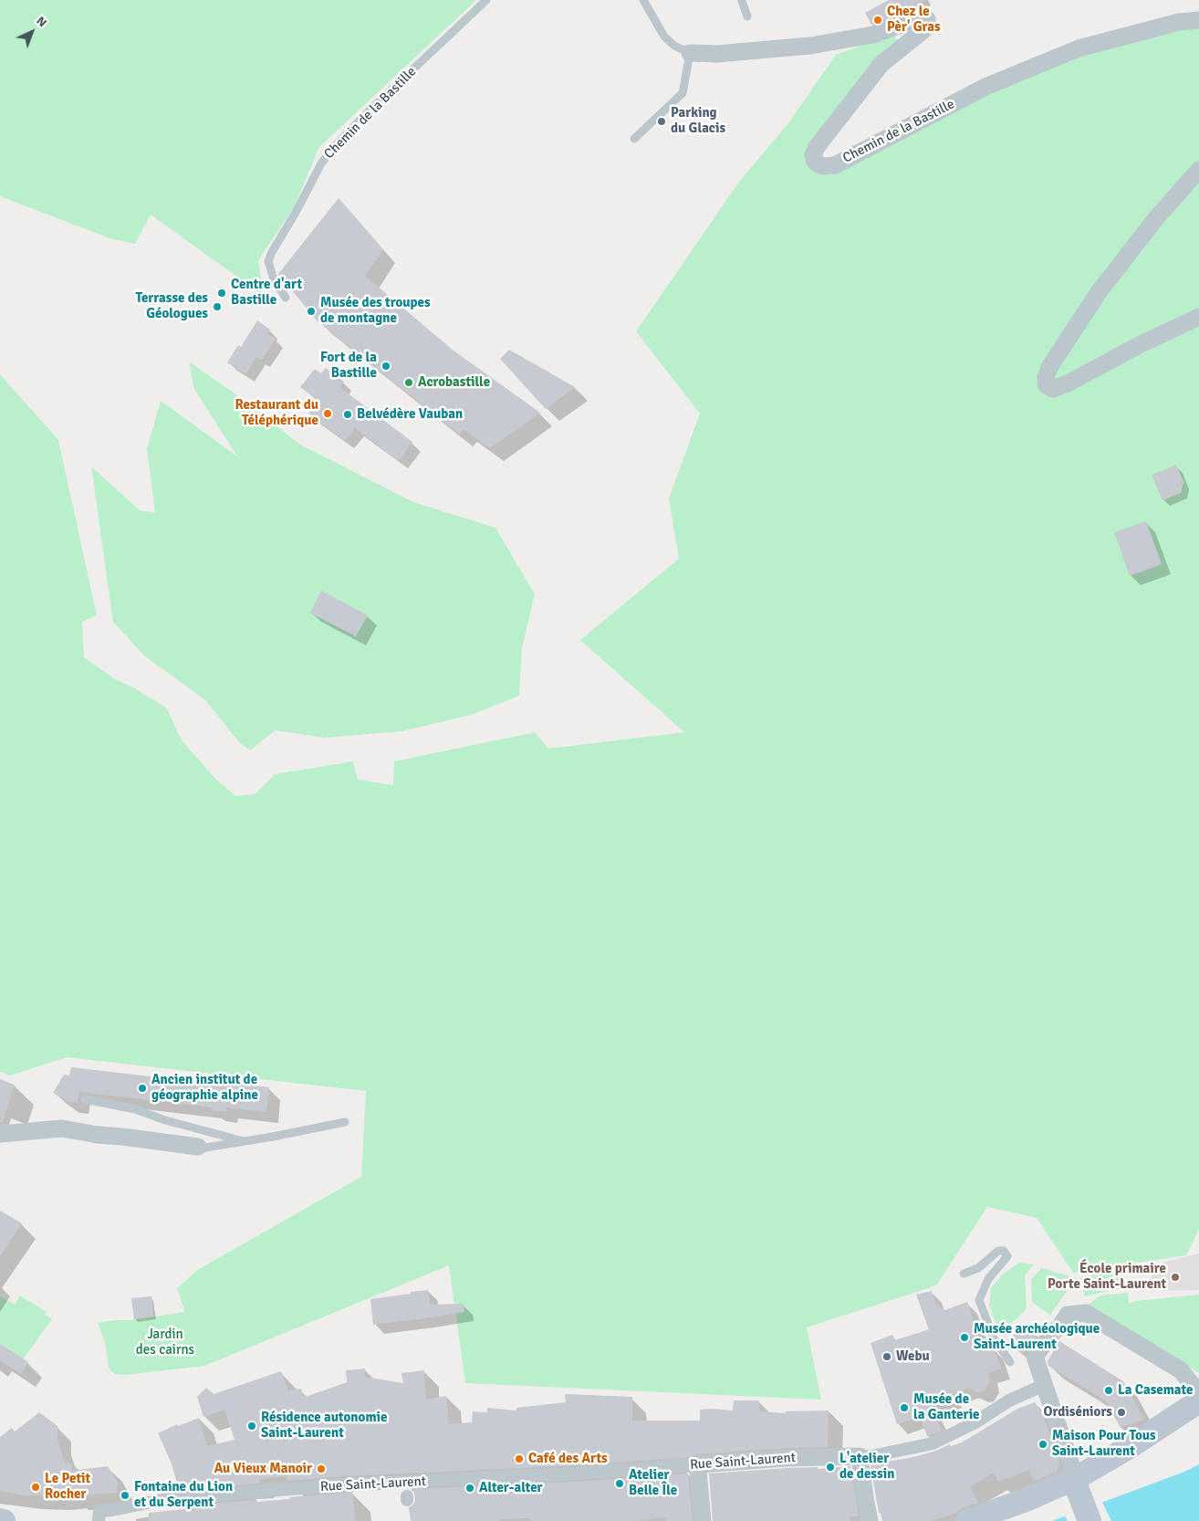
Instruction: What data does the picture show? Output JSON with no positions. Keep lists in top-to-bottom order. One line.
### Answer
{"streets":{"street":["Chemin de la Bastille","Rue Saint-Laurent"]},"parks":["Jardin des cairns"],"places":["Chez le Pèr' Gras","Parking du Glacis","Centre d'art Bastille","Terrasse des Géologues","Musée des troupes de montagne","Fort de la Bastille","Acrobastille","Restaurant du Téléphérique","Belvédère Vauban","Ancien institut de géographie alpine","École primaire Porte Saint-Laurent","Musée archéologique Saint-Laurent","Webu","La Casemate","Musée de la Ganterie","Ordiséniors","Résidence autonomie Saint-Laurent","Maison Pour Tous Saint-Laurent","Café des Arts","L'atelier de dessin","Au Vieux Manoir","Atelier Belle Île","Le Petit Rocher","Alter-alter","Fontaine du Lion et du Serpent"],"north":"top right"}
